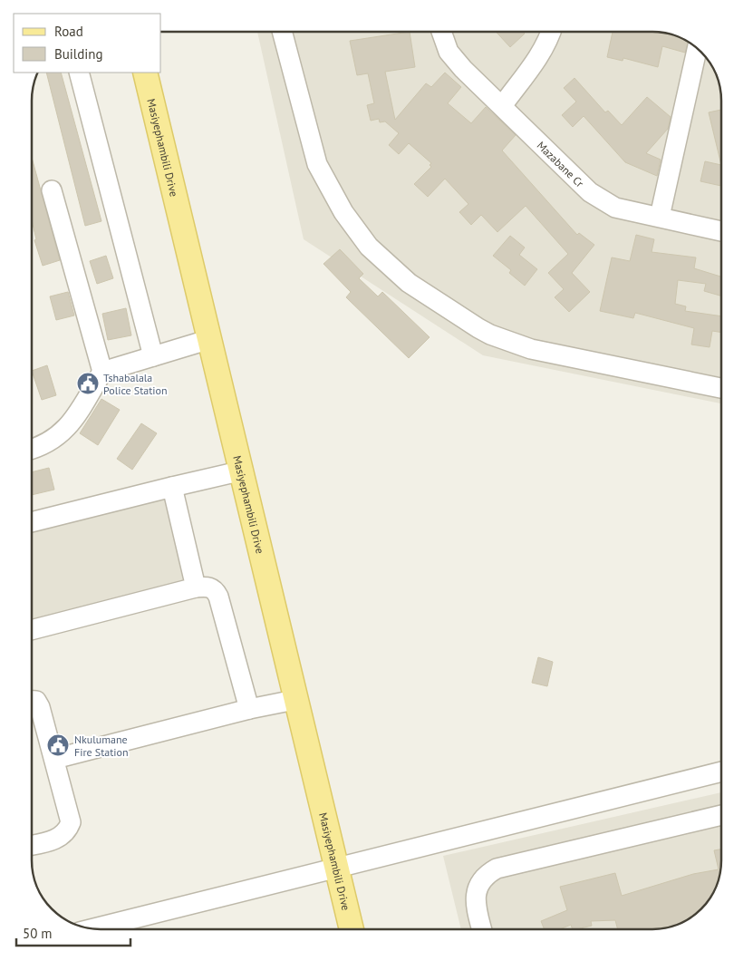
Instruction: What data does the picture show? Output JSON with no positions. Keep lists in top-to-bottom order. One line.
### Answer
{"streets":{"main road":["Masiyephambili Drive"],"street":["Mazabane Cr"]},"places":{"public building":["Tshabalala Police Station","Nkulumane Fire Station"]},"legend":["Road","Building"],"scale_bar":"50 m"}
